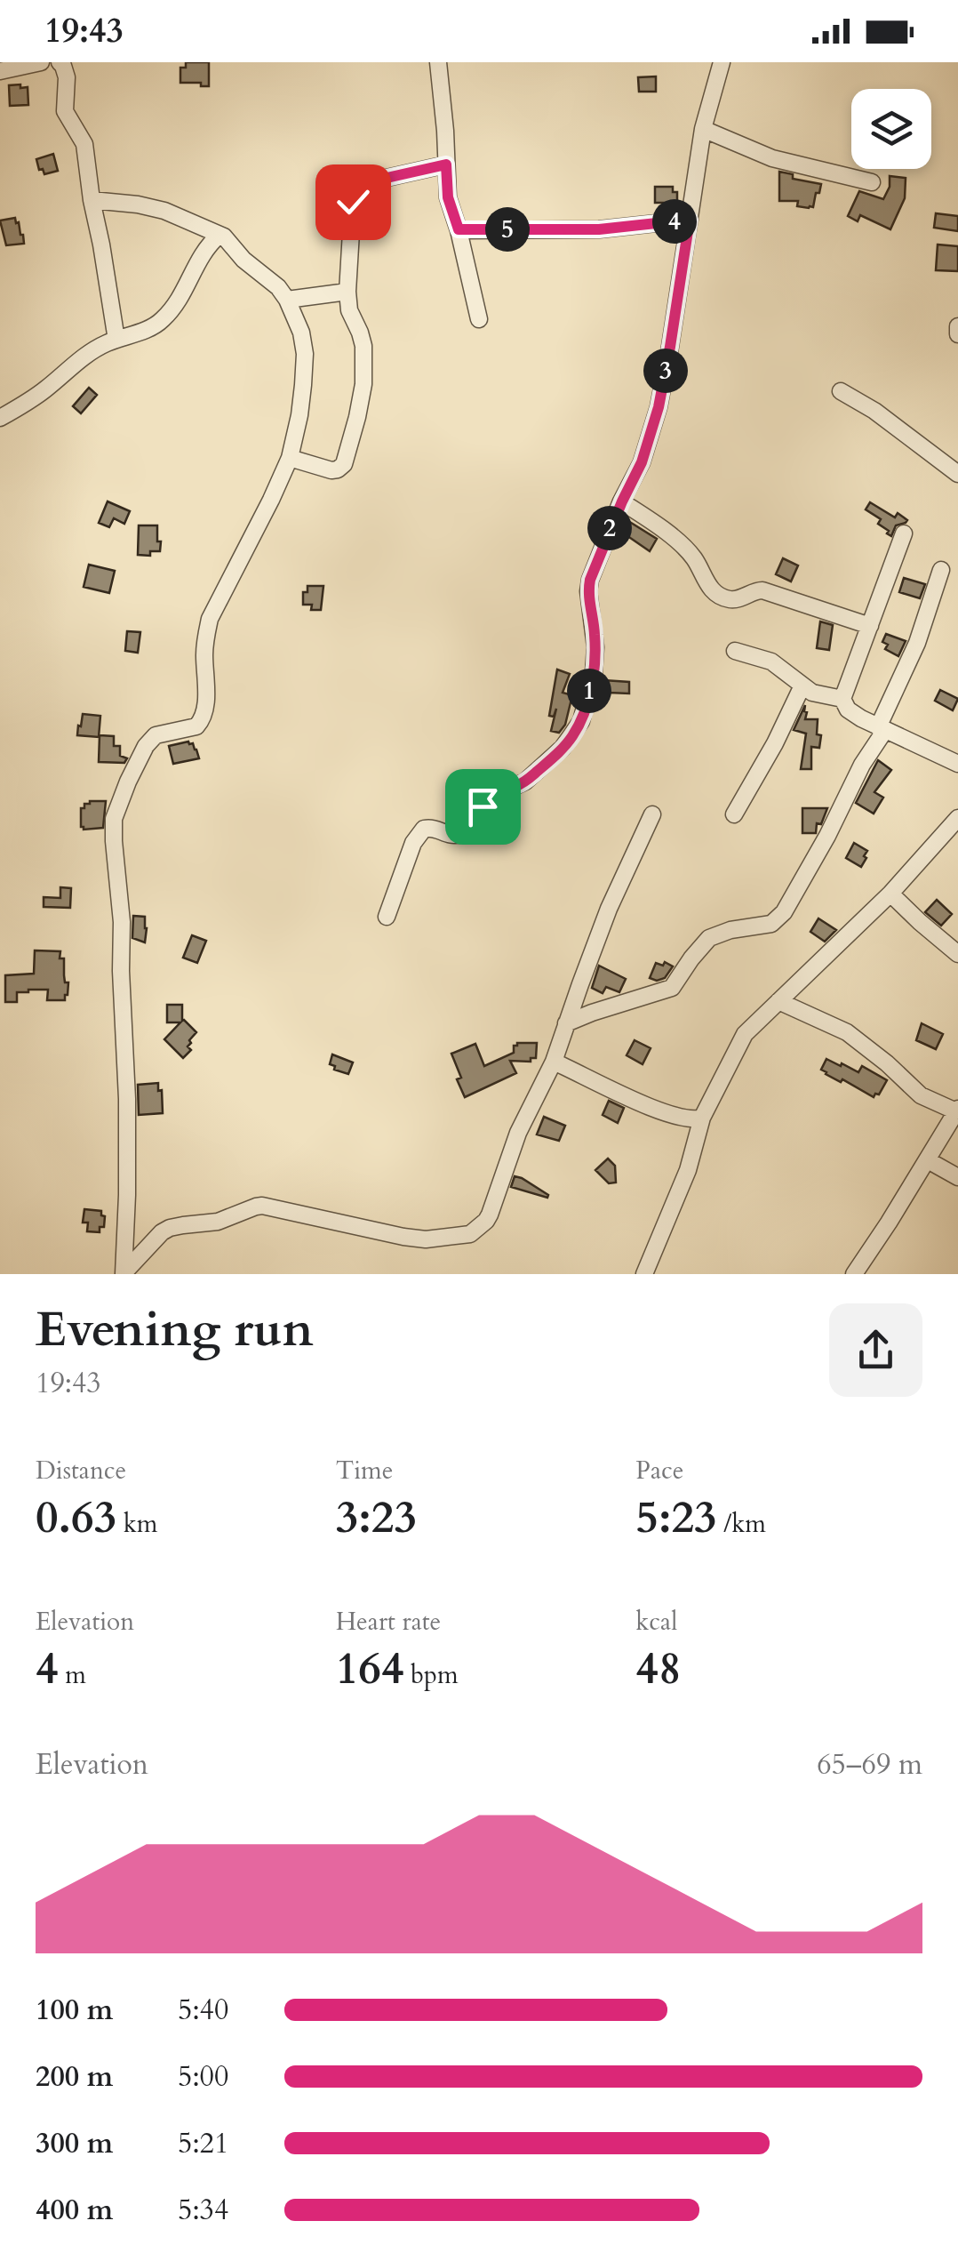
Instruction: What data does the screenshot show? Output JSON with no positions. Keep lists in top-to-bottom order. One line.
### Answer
{"page":{"status":"19:43","pins":["4","5","3","2","1"],"heading":["Evening run","19:43"],"stats":[["Distance","0.63 km"],["Time","3:23"],["Pace","5:23 /km"],["Elevation","4 m"],["Heart rate","164 bpm"],["kcal","48"]],"chart":["Elevation","65–69 m"],"list":[{"name":"100 m","note":"5:40"},{"name":"200 m","note":"5:00"},{"name":"300 m","note":"5:21"},{"name":"400 m","note":"5:34"}]}}
